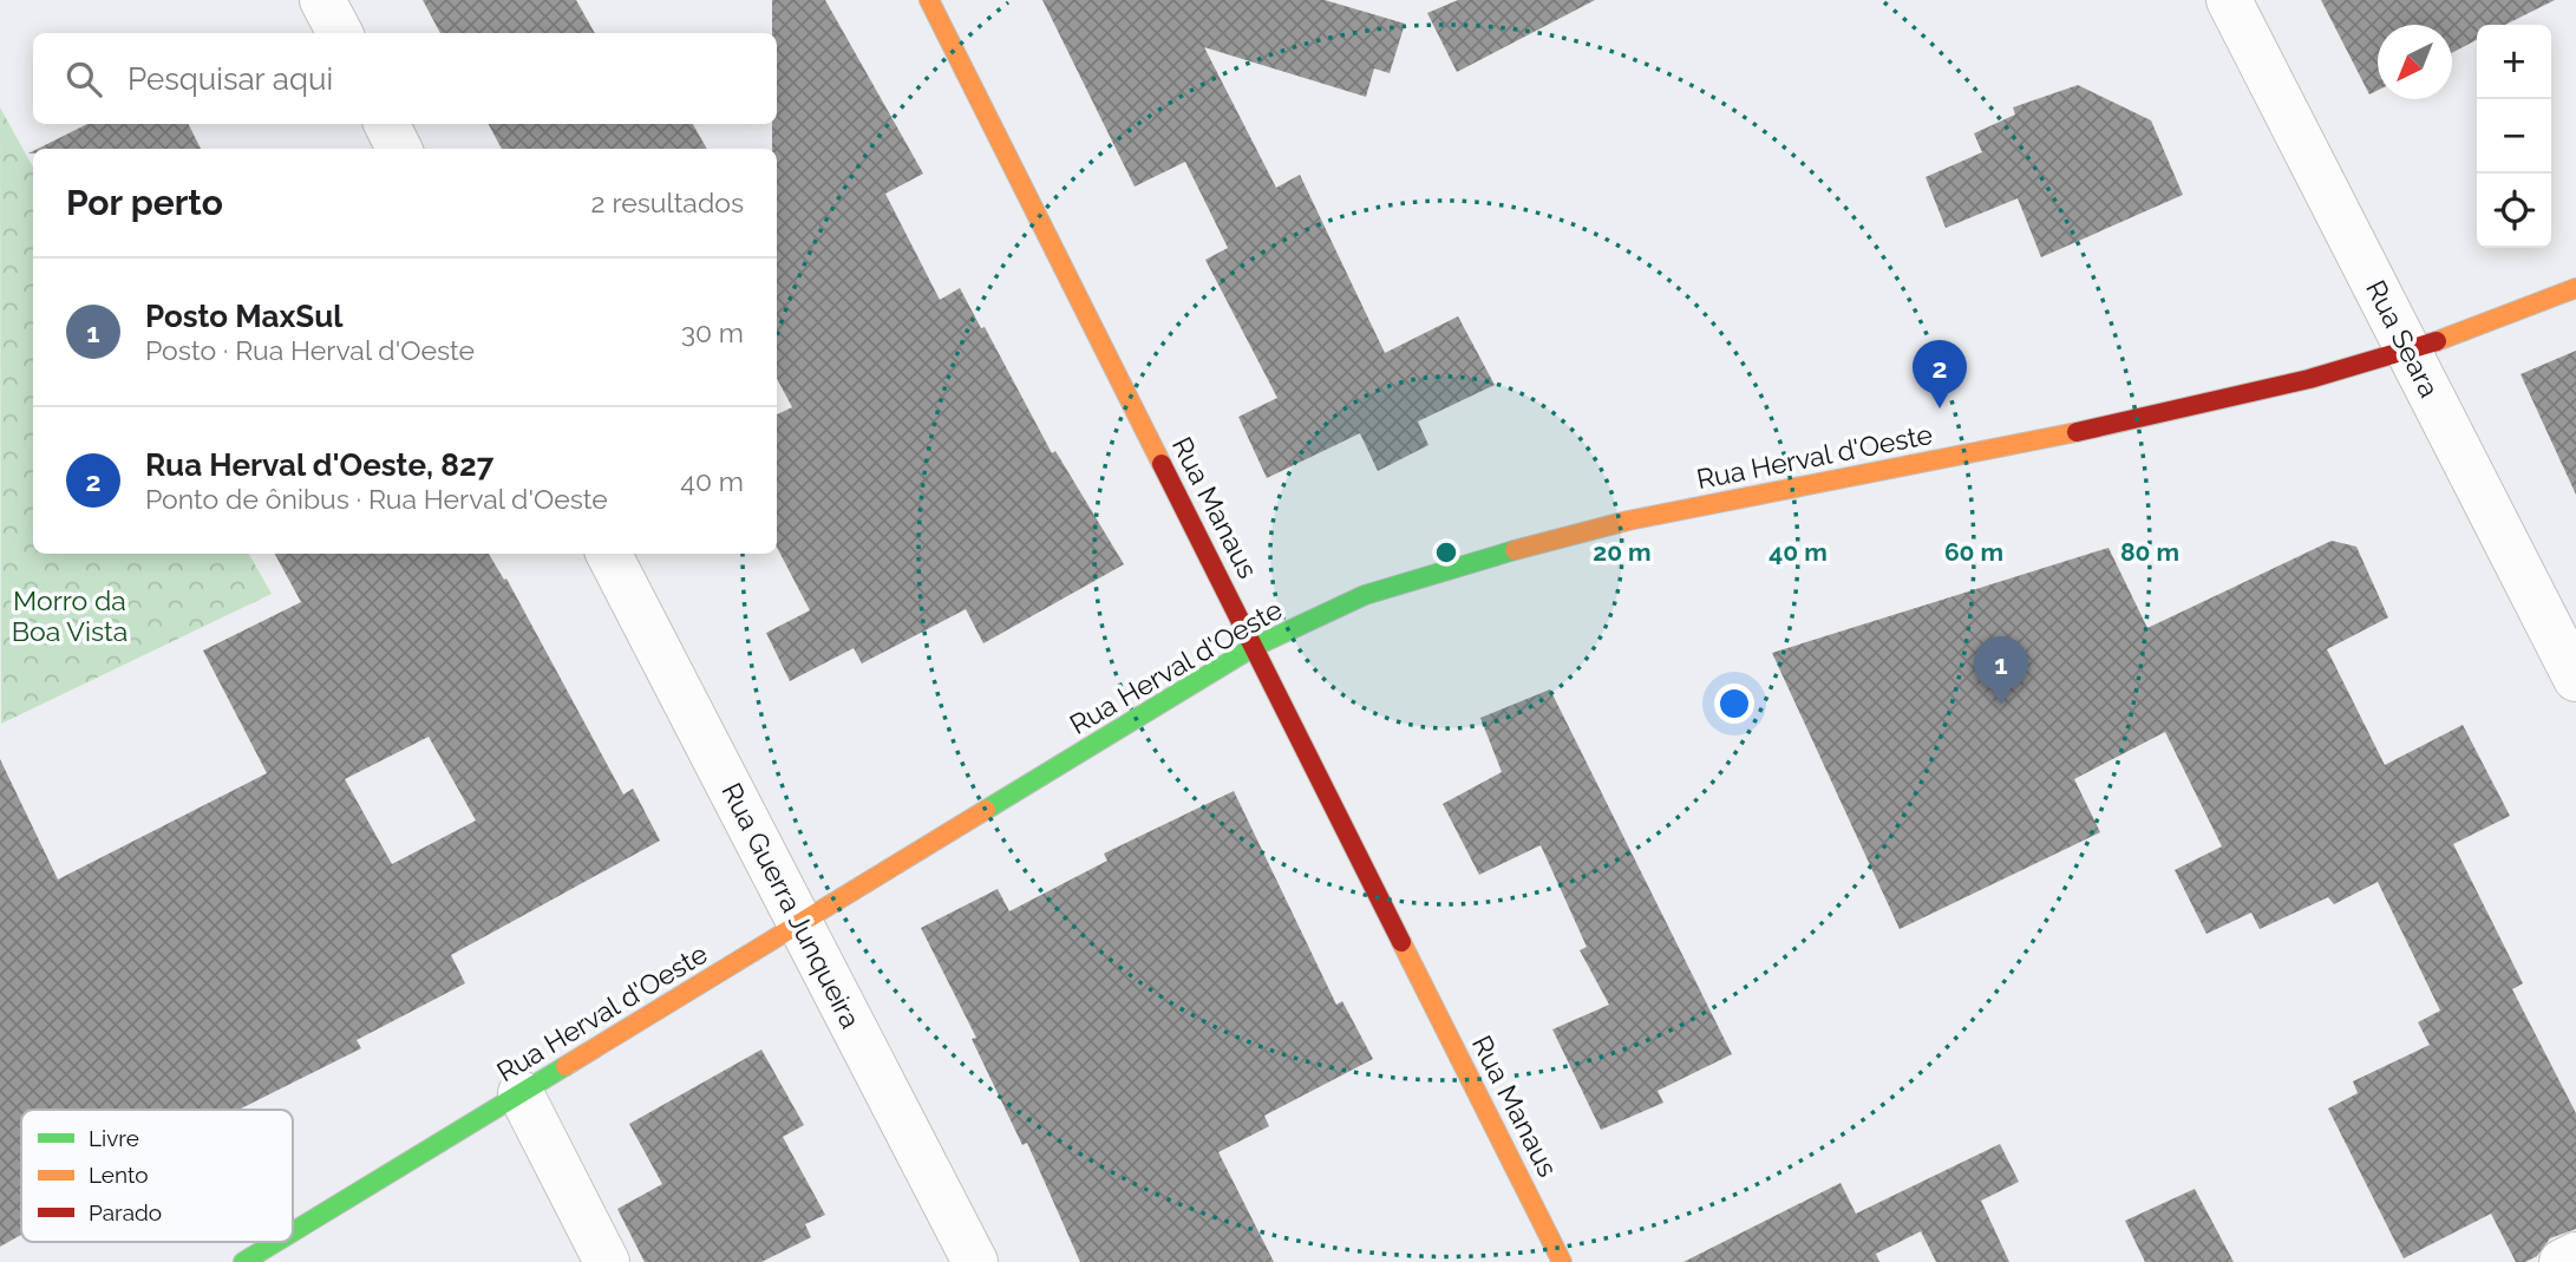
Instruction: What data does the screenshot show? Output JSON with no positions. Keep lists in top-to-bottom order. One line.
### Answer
{"streets":{"main road":["Rua Herval d'Oeste","Rua Manaus"],"street":["Rua Seara","Rua Guerra Junqueira"]},"crossings":[["Rua Seara","Rua Herval d'Oeste"],["Rua Herval d'Oeste","Rua Manaus"],["Rua Herval d'Oeste","Rua Guerra Junqueira"]],"parks":["Morro da Boa Vista"],"legend":["Livre","Lento","Parado"],"north":"bottom left","page":{"map_buttons":["+","−"],"search":"Pesquisar aqui","heading":["Por perto","2 resultados"],"list":[{"mark":"1","name":"Posto MaxSul","note":"Posto · Rua Herval d'Oeste","value":"30 m"},{"mark":"2","name":"Rua Herval d'Oeste, 827","note":"Ponto de ônibus · Rua Herval d'Oeste","value":"40 m"}],"pins":["2","1"]},"rings":["20 m","40 m","60 m","80 m"]}
